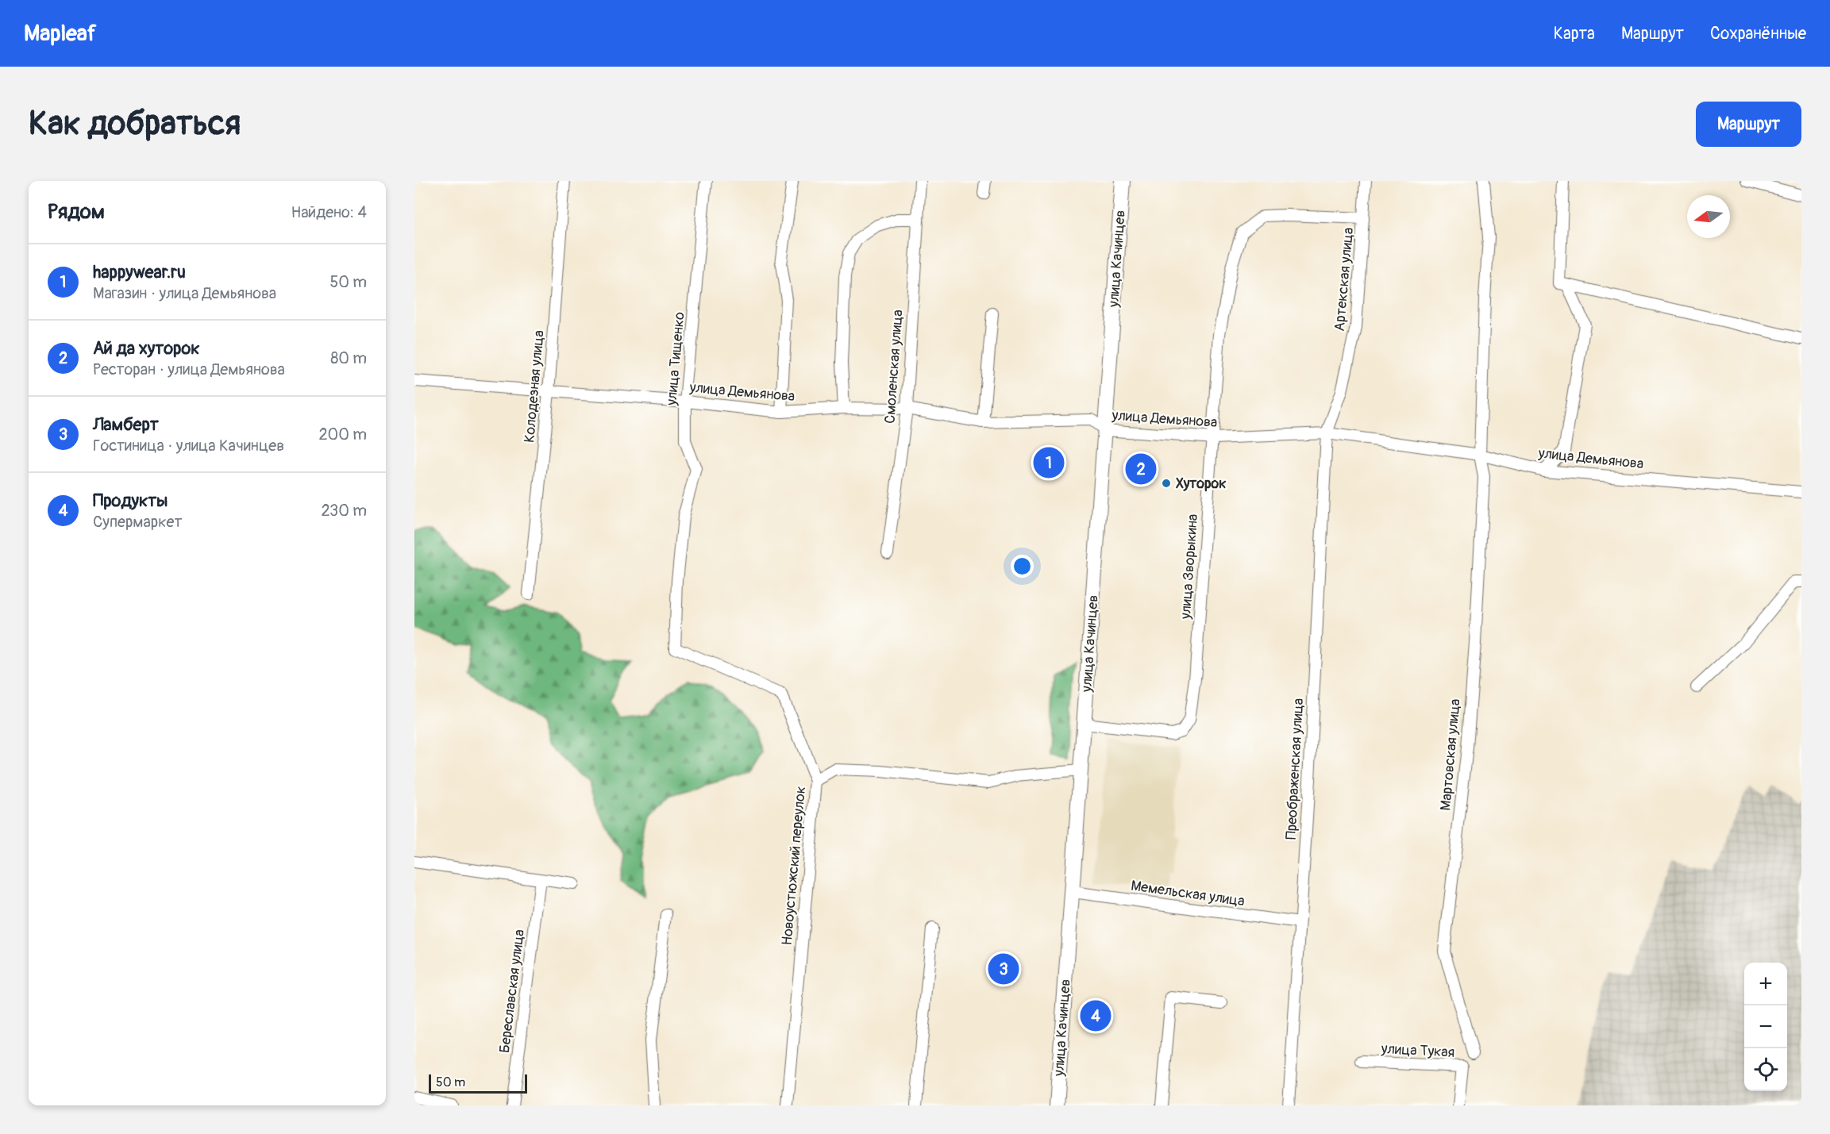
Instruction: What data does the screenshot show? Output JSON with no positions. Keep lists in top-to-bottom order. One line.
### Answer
{"streets":{"main road":["улица Качинцев"],"street":["Артекская улица","улица Тищенко","Смоленская улица","Колодезная улица","улица Демьянова","улица Зворыкина","Мартовская улица","Преображенская улица","Новоустюжский переулок","Мемельская улица","Береславская улица","улица Тукая"]},"crossings":[["улица Качинцев","улица Демьянова"],["улица Качинцев","улица Зворыкина"],["улица Качинцев","Мемельская улица"],["Артекская улица","улица Демьянова"],["Артекская улица","улица Зворыкина"],["Артекская улица","Преображенская улица"],["улица Тищенко","улица Демьянова"],["улица Тищенко","Новоустюжский переулок"],["Смоленская улица","улица Демьянова"],["Колодезная улица","улица Демьянова"],["улица Демьянова","улица Зворыкина"],["улица Демьянова","Мартовская улица"],["улица Демьянова","Преображенская улица"],["Преображенская улица","Мемельская улица"]],"places":["Хуторок"],"scale_bar":"50 m","north":"left","page":{"header":"Mapleaf","nav":["Карта","Маршрут","Сохранённые"],"buttons":"Маршрут","title":"Как добраться","heading":["Рядом","Найдено: 4"],"list":[{"mark":"1","name":"happywear.ru","note":"Магазин · улица Демьянова","value":"50 m"},{"mark":"2","name":"Ай да хуторок","note":"Ресторан · улица Демьянова","value":"80 m"},{"mark":"3","name":"Ламберт","note":"Гостиница · улица Качинцев","value":"200 m"},{"mark":"4","name":"Продукты","note":"Супермаркет","value":"230 m"}],"pins":["1","2","3","4"],"map_buttons":["+","−"],"scale":"50 m"}}
